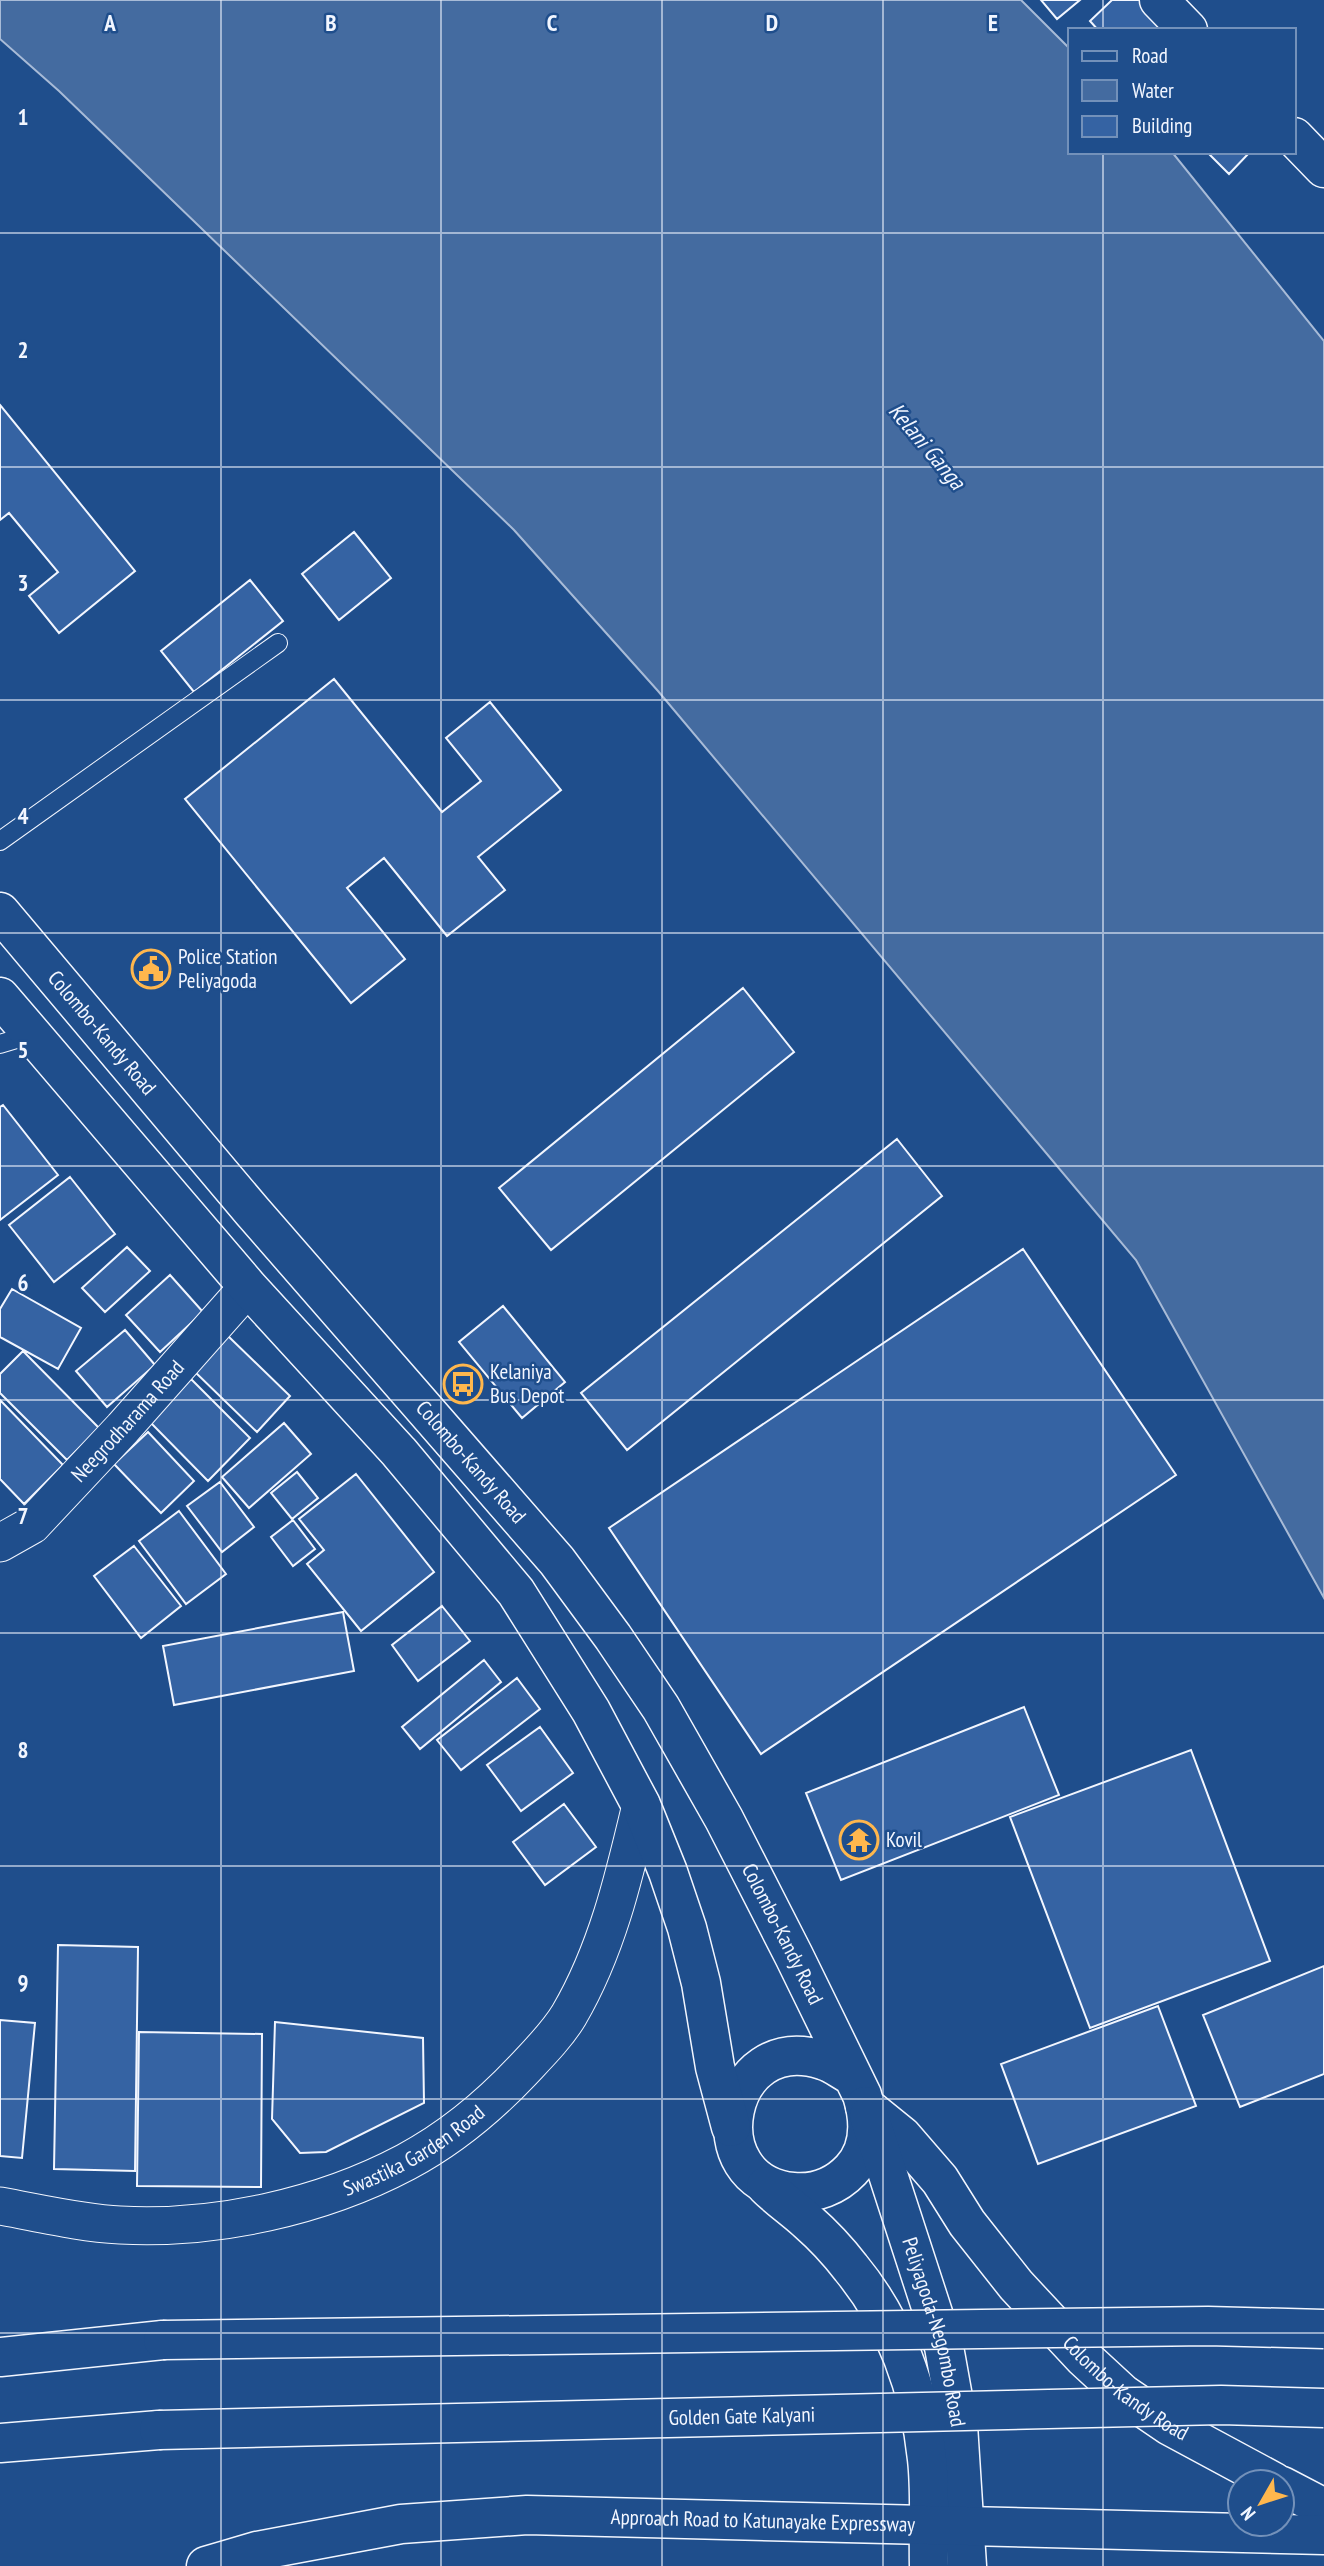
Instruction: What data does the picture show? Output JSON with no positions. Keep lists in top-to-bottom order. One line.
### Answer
{"streets":{"main road":["Colombo-Kandy Road","Peliyagoda-Negombo Road","Golden Gate Kalyani","Approach Road to Katunayake Expressway"],"street":["Neegrodharama Road","Swastika Garden Road"]},"crossings":[["Colombo-Kandy Road","Peliyagoda-Negombo Road"]],"water":["Kelani Ganga"],"places":{"public building":["Police Station Peliyagoda"],"bus stop":["Kelaniya Bus Depot"],"temple":["Kovil"]},"legend":["Road","Water","Building"],"north":"bottom left","grid":{"columns":["A","B","C","D","E"],"rows":["1","2","3","4","5","6","7","8","9"]}}
